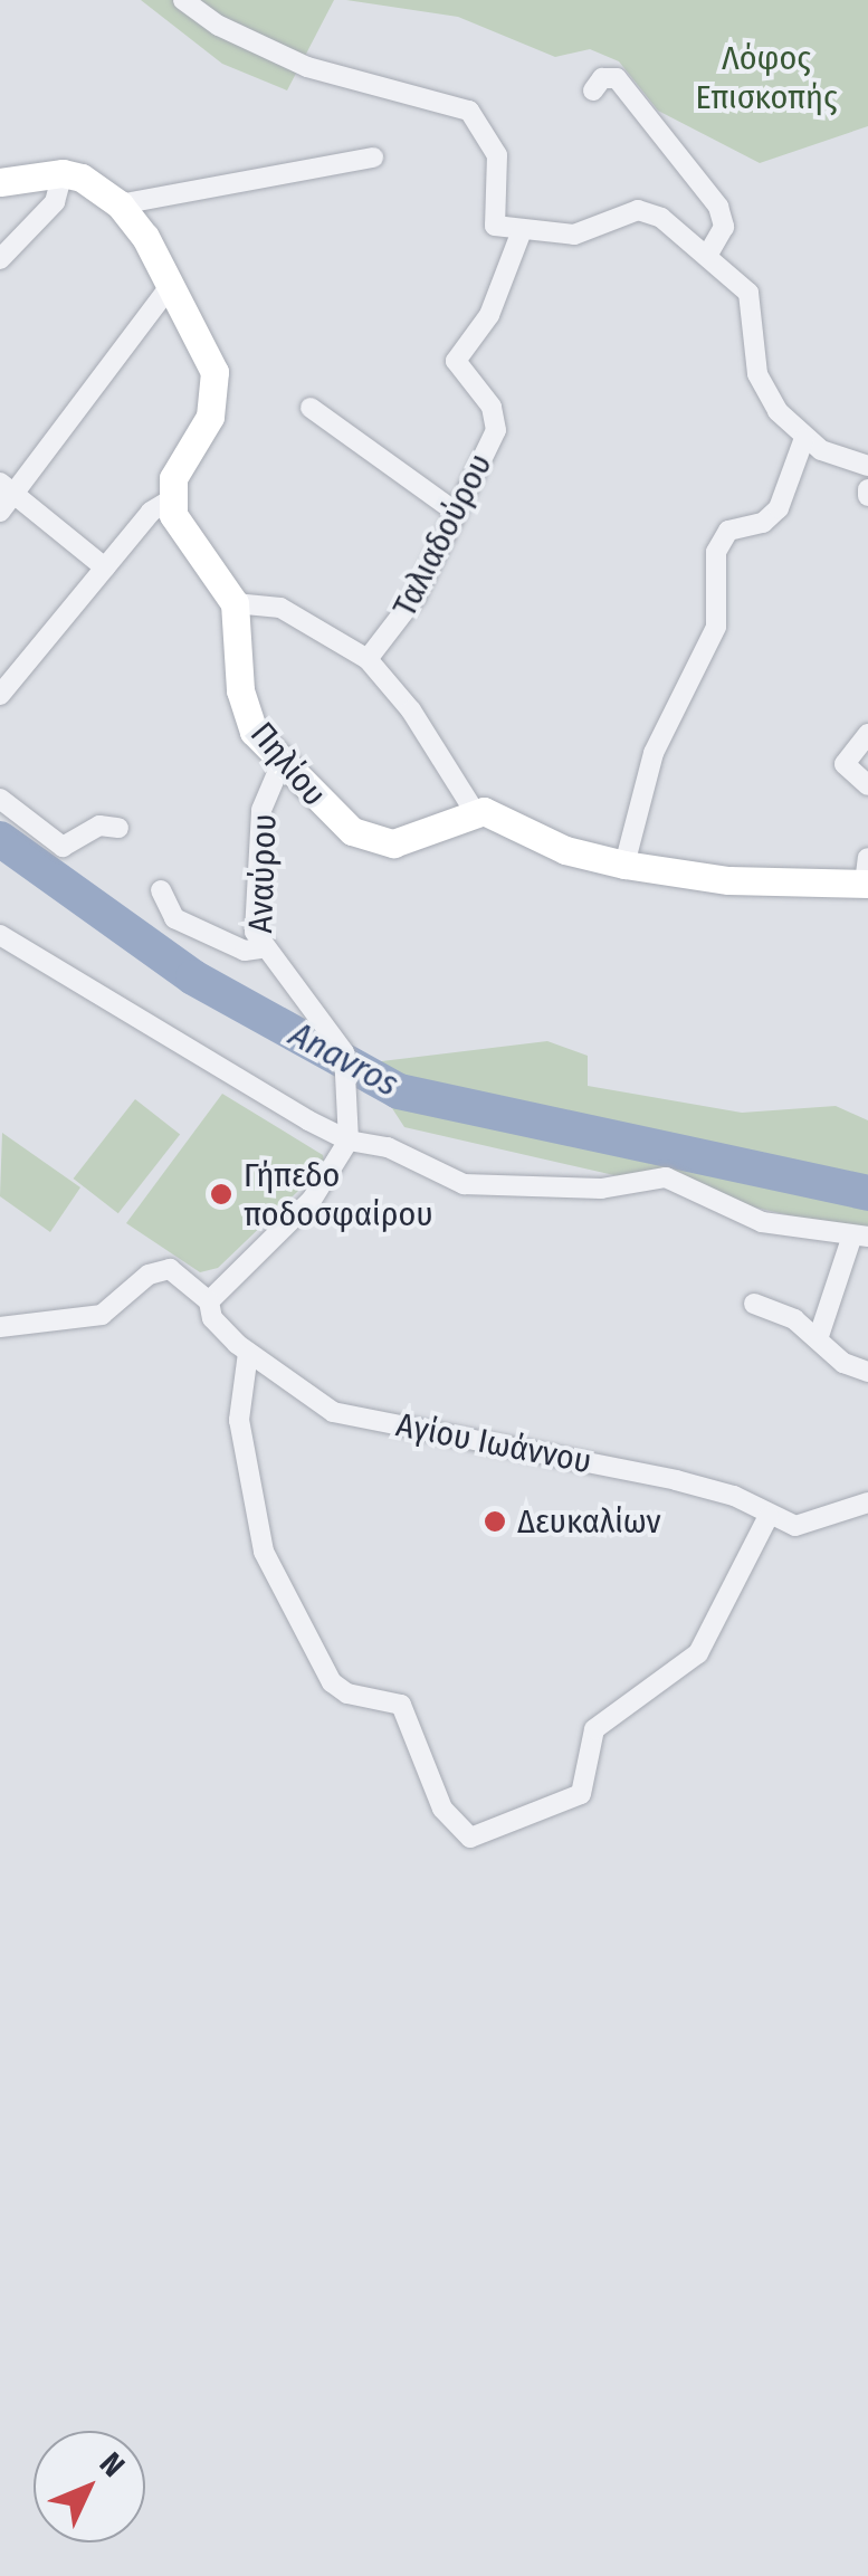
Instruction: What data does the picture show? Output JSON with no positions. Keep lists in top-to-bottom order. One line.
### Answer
{"streets":{"main road":["Πηλίου"],"street":["Ταλιαδούρου","Αναύρου","Αγίου Ιωάννου"]},"crossings":[["Πηλίου","Αναύρου"]],"water":["Anavros"],"parks":["Λόφος Επισκοπής"],"places":["Γήπεδο ποδοσφαίρου","Δευκαλίων"],"north":"top right"}
